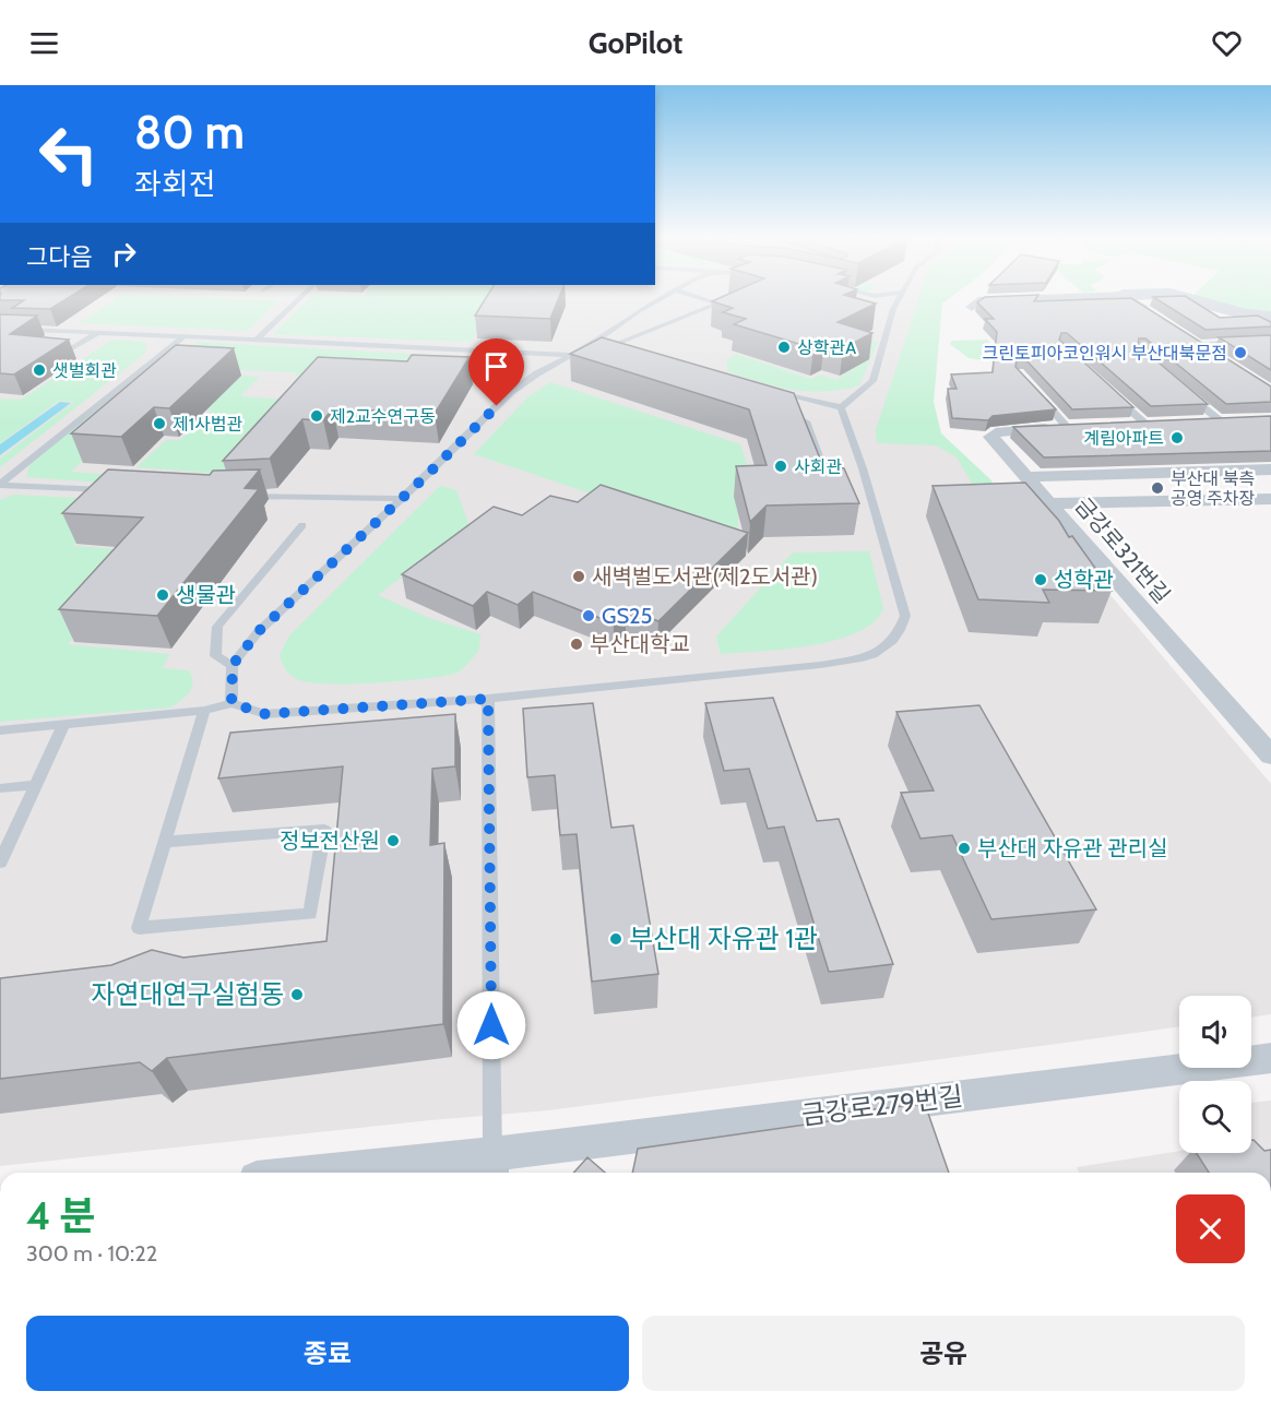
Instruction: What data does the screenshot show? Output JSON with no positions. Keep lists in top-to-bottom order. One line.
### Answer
{"streets":{"street":["금강로321번길","금강로279번길"]},"places":["상학관A","크린토피아코인워시 부산대북문점","샛벌회관","제2교수연구동","제1사범관","계림아파트","사회관","부산대 북측 공영 주차장","새벽벌도서관(제2도서관)","성학관","생물관","GS25","부산대학교","정보전산원","부산대 자유관 관리실","부산대 자유관 1관","자연대연구실험동"],"page":{"header":"GoPilot","turn":["80 m","좌회전"],"then":"그다음","heading":["4 분","300 m · 10:22"],"buttons":["종료","공유"]}}
